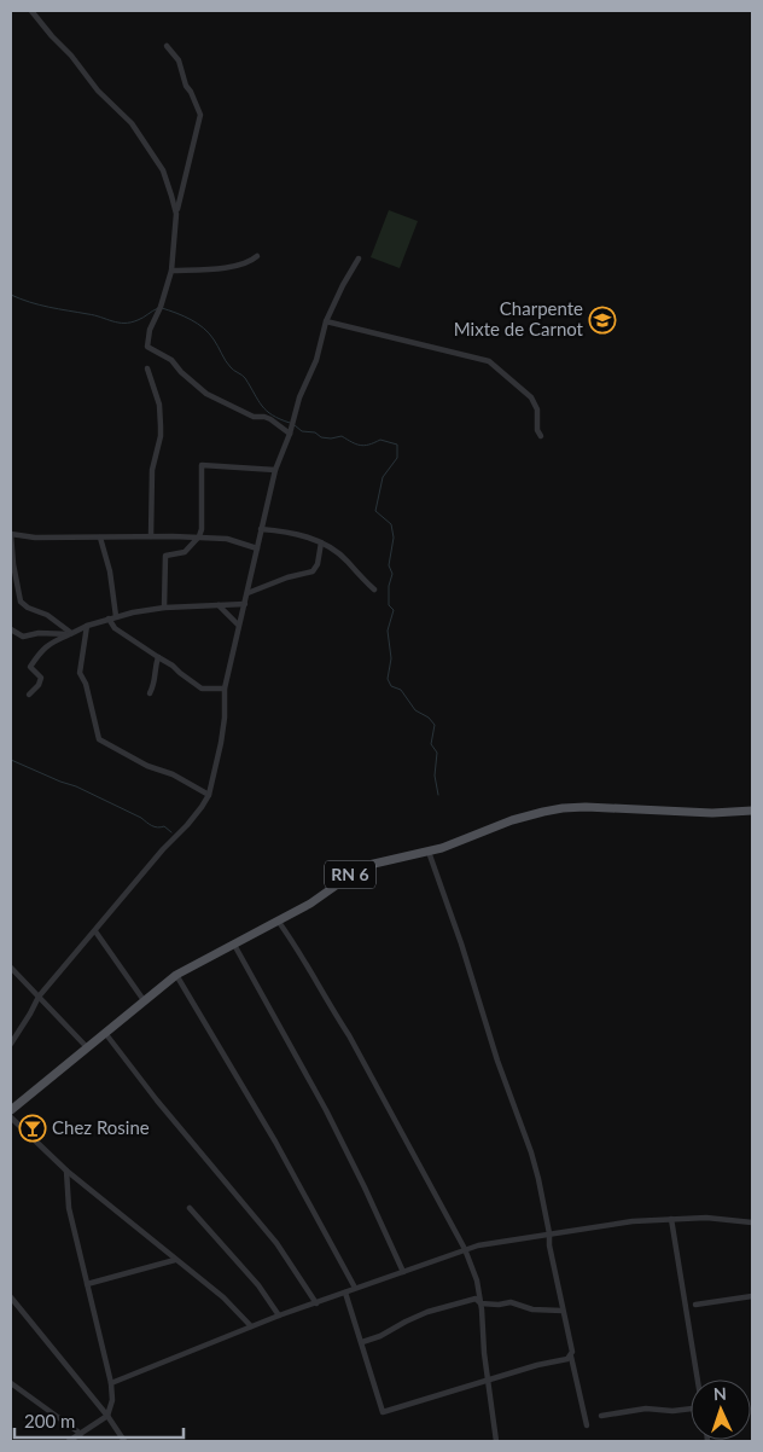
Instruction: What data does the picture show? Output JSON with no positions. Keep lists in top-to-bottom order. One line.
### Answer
{"streets":{"main road":["RN 6"]},"places":{"school or university":["Charpente Mixte de Carnot"],"bar":["Chez Rosine"]},"scale_bar":"200 m","north":"top"}
